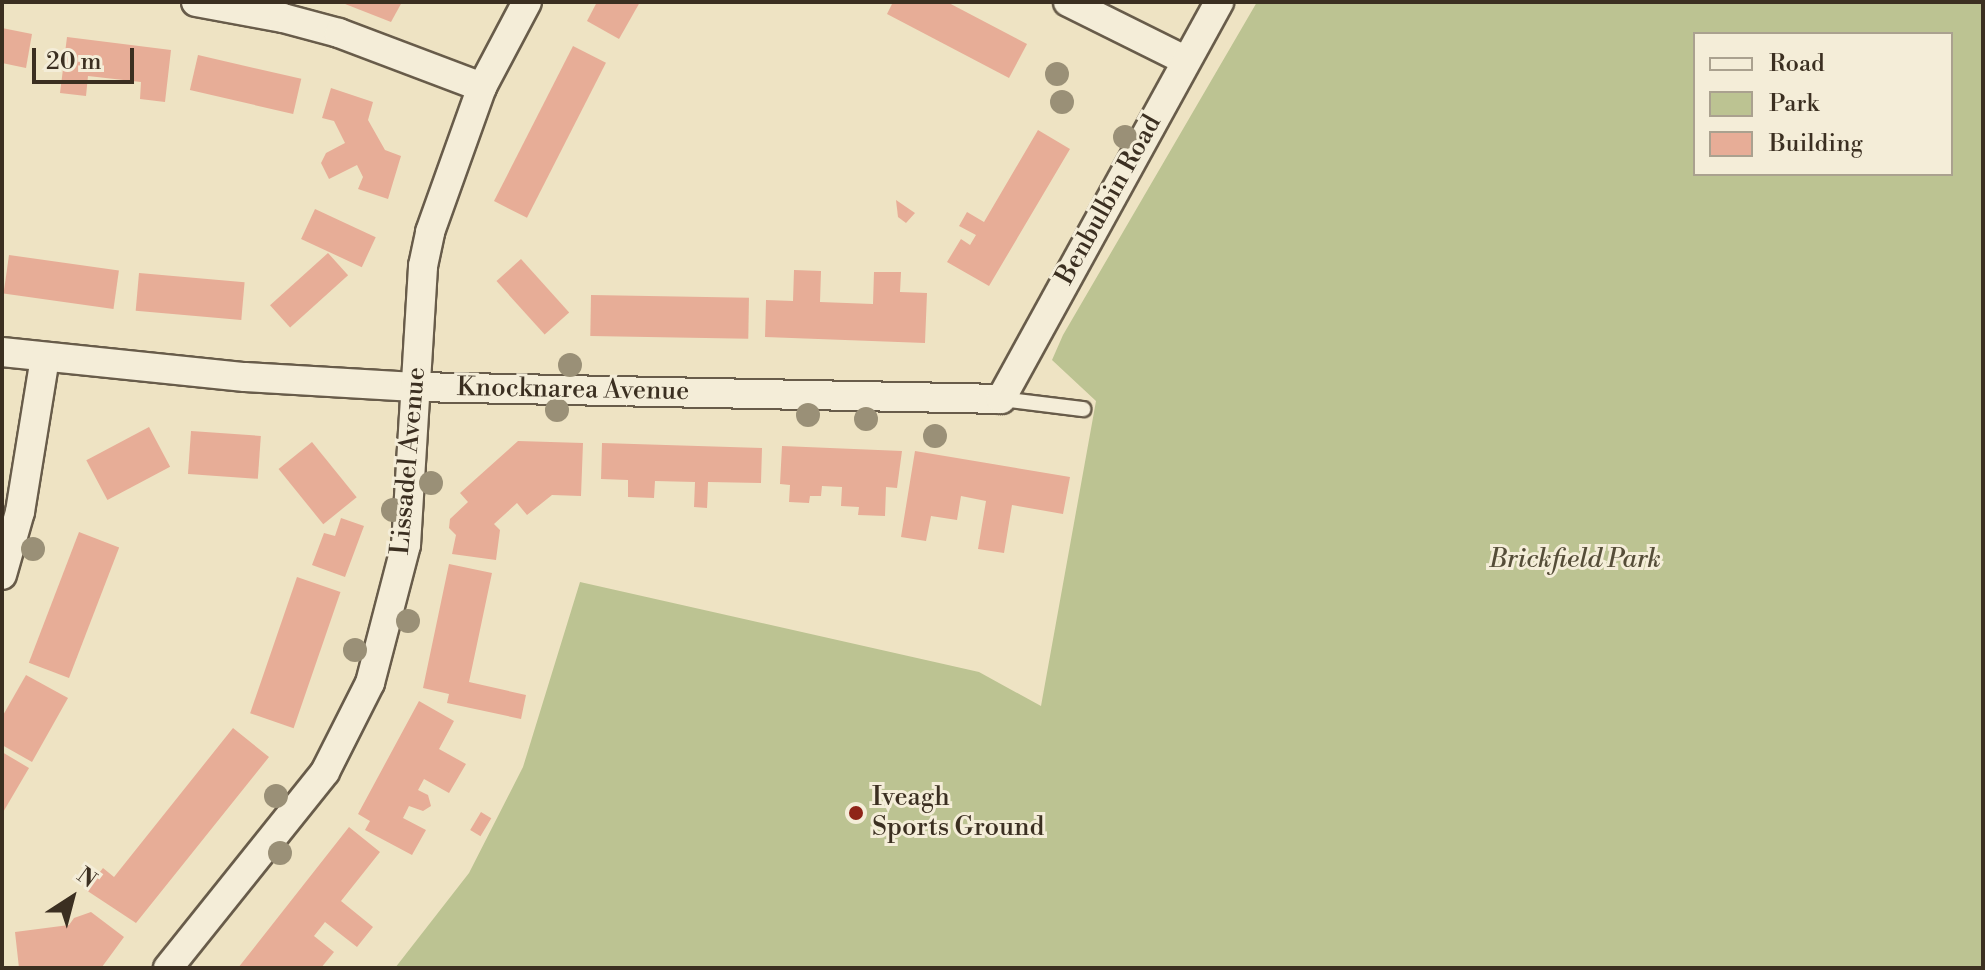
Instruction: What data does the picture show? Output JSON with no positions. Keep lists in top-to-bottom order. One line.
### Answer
{"streets":{"street":["Benbulbin Road","Knocknarea Avenue","Lissadel Avenue"]},"crossings":[["Benbulbin Road","Knocknarea Avenue"],["Knocknarea Avenue","Lissadel Avenue"]],"parks":["Brickfield Park"],"places":["Iveagh Sports Ground"],"legend":["Road","Park","Building"],"scale_bar":"20 m","north":"top right"}
